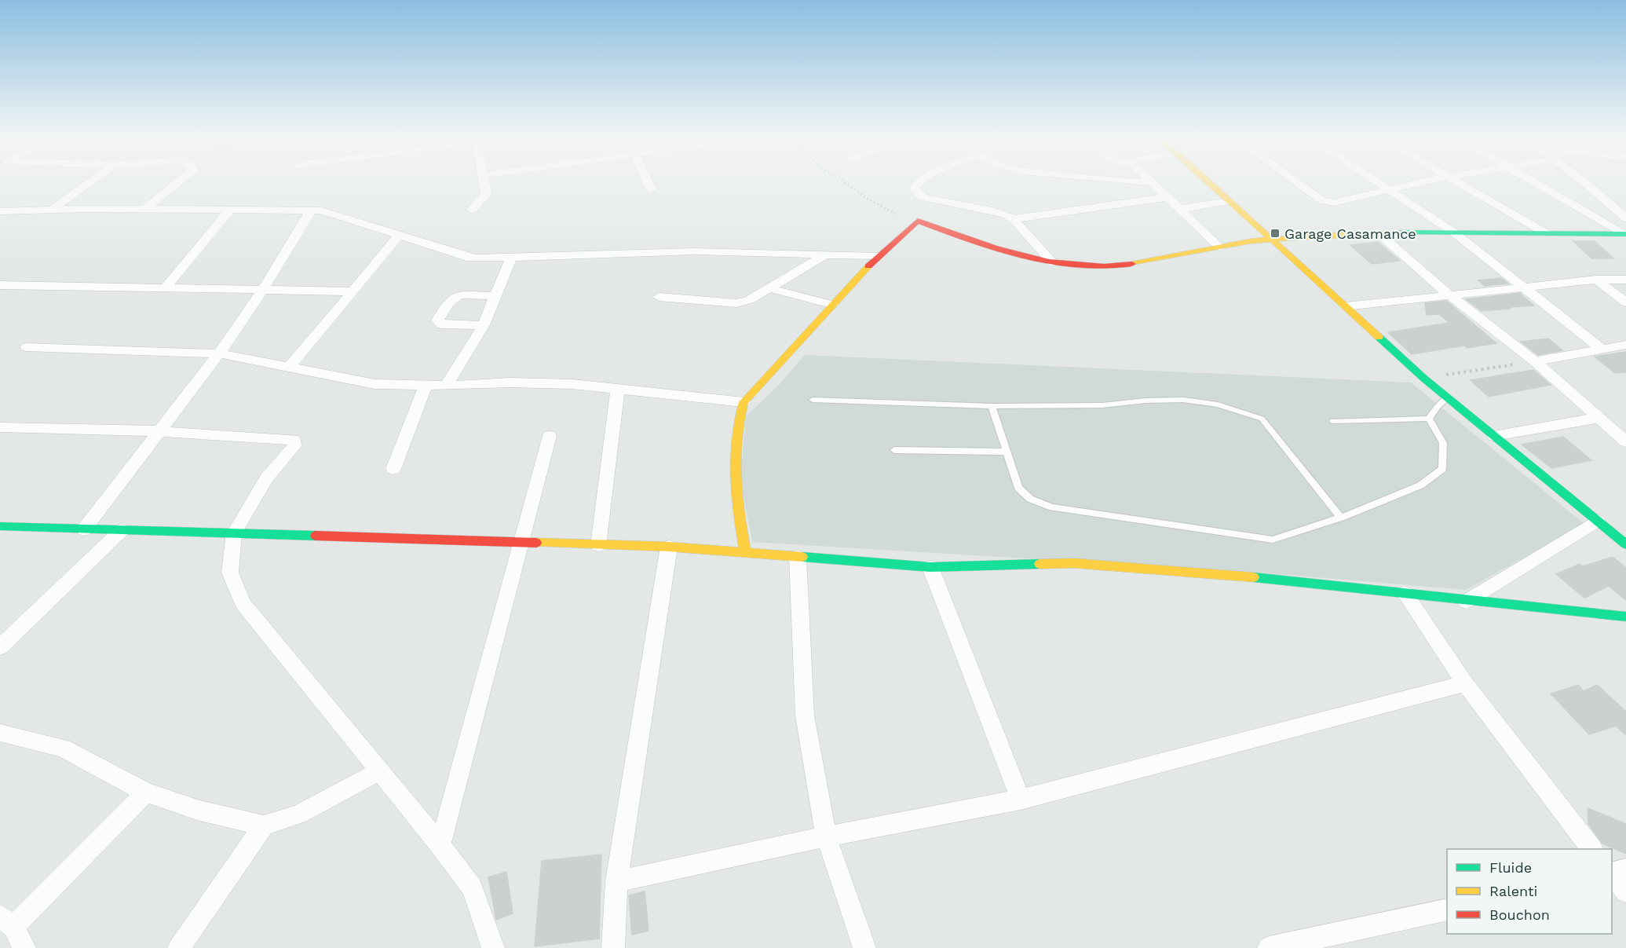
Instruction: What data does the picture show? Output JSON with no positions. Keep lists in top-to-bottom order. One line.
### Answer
{"places":{"transit":["Garage Casamance"]},"legend":["Fluide","Ralenti","Bouchon"]}
